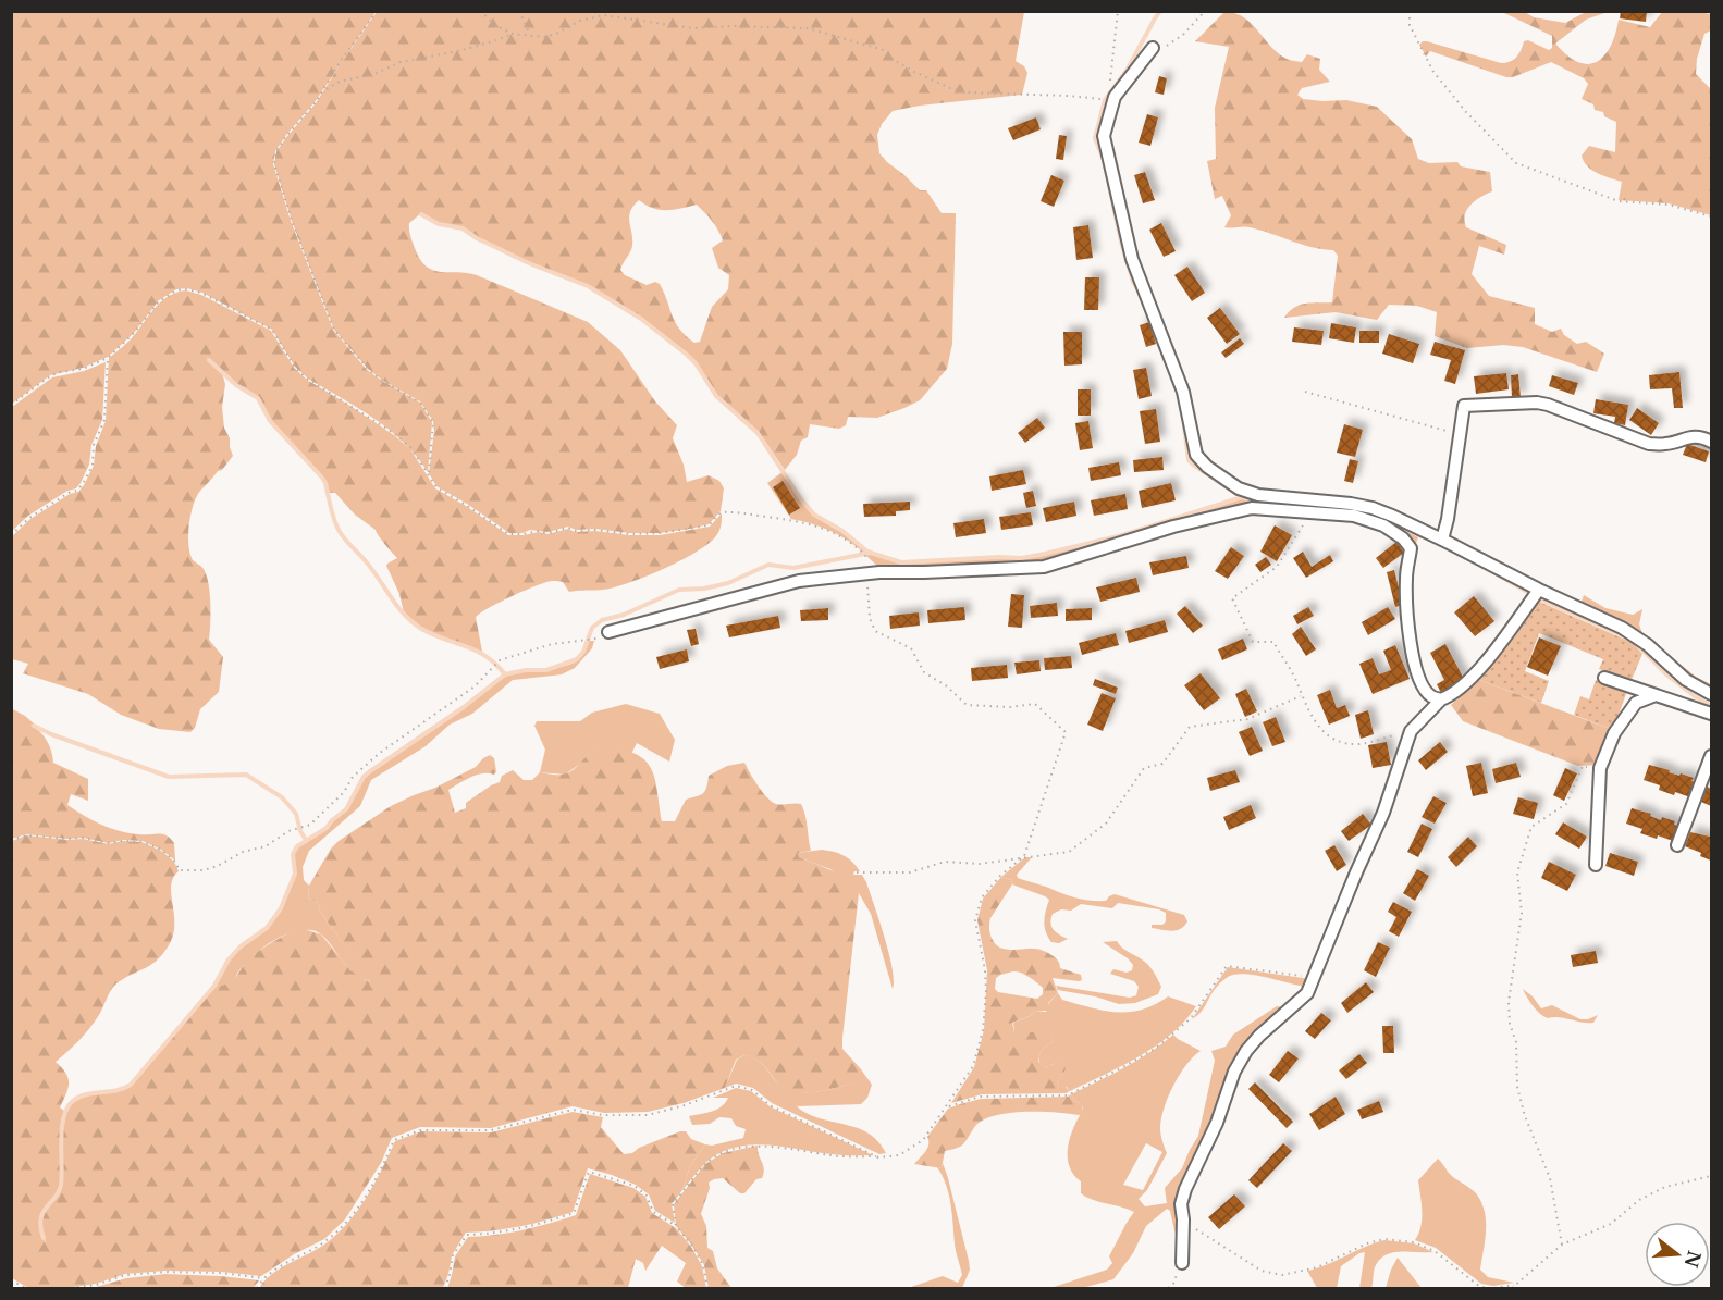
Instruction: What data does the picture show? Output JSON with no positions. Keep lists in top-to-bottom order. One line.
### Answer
{"north":"right"}
